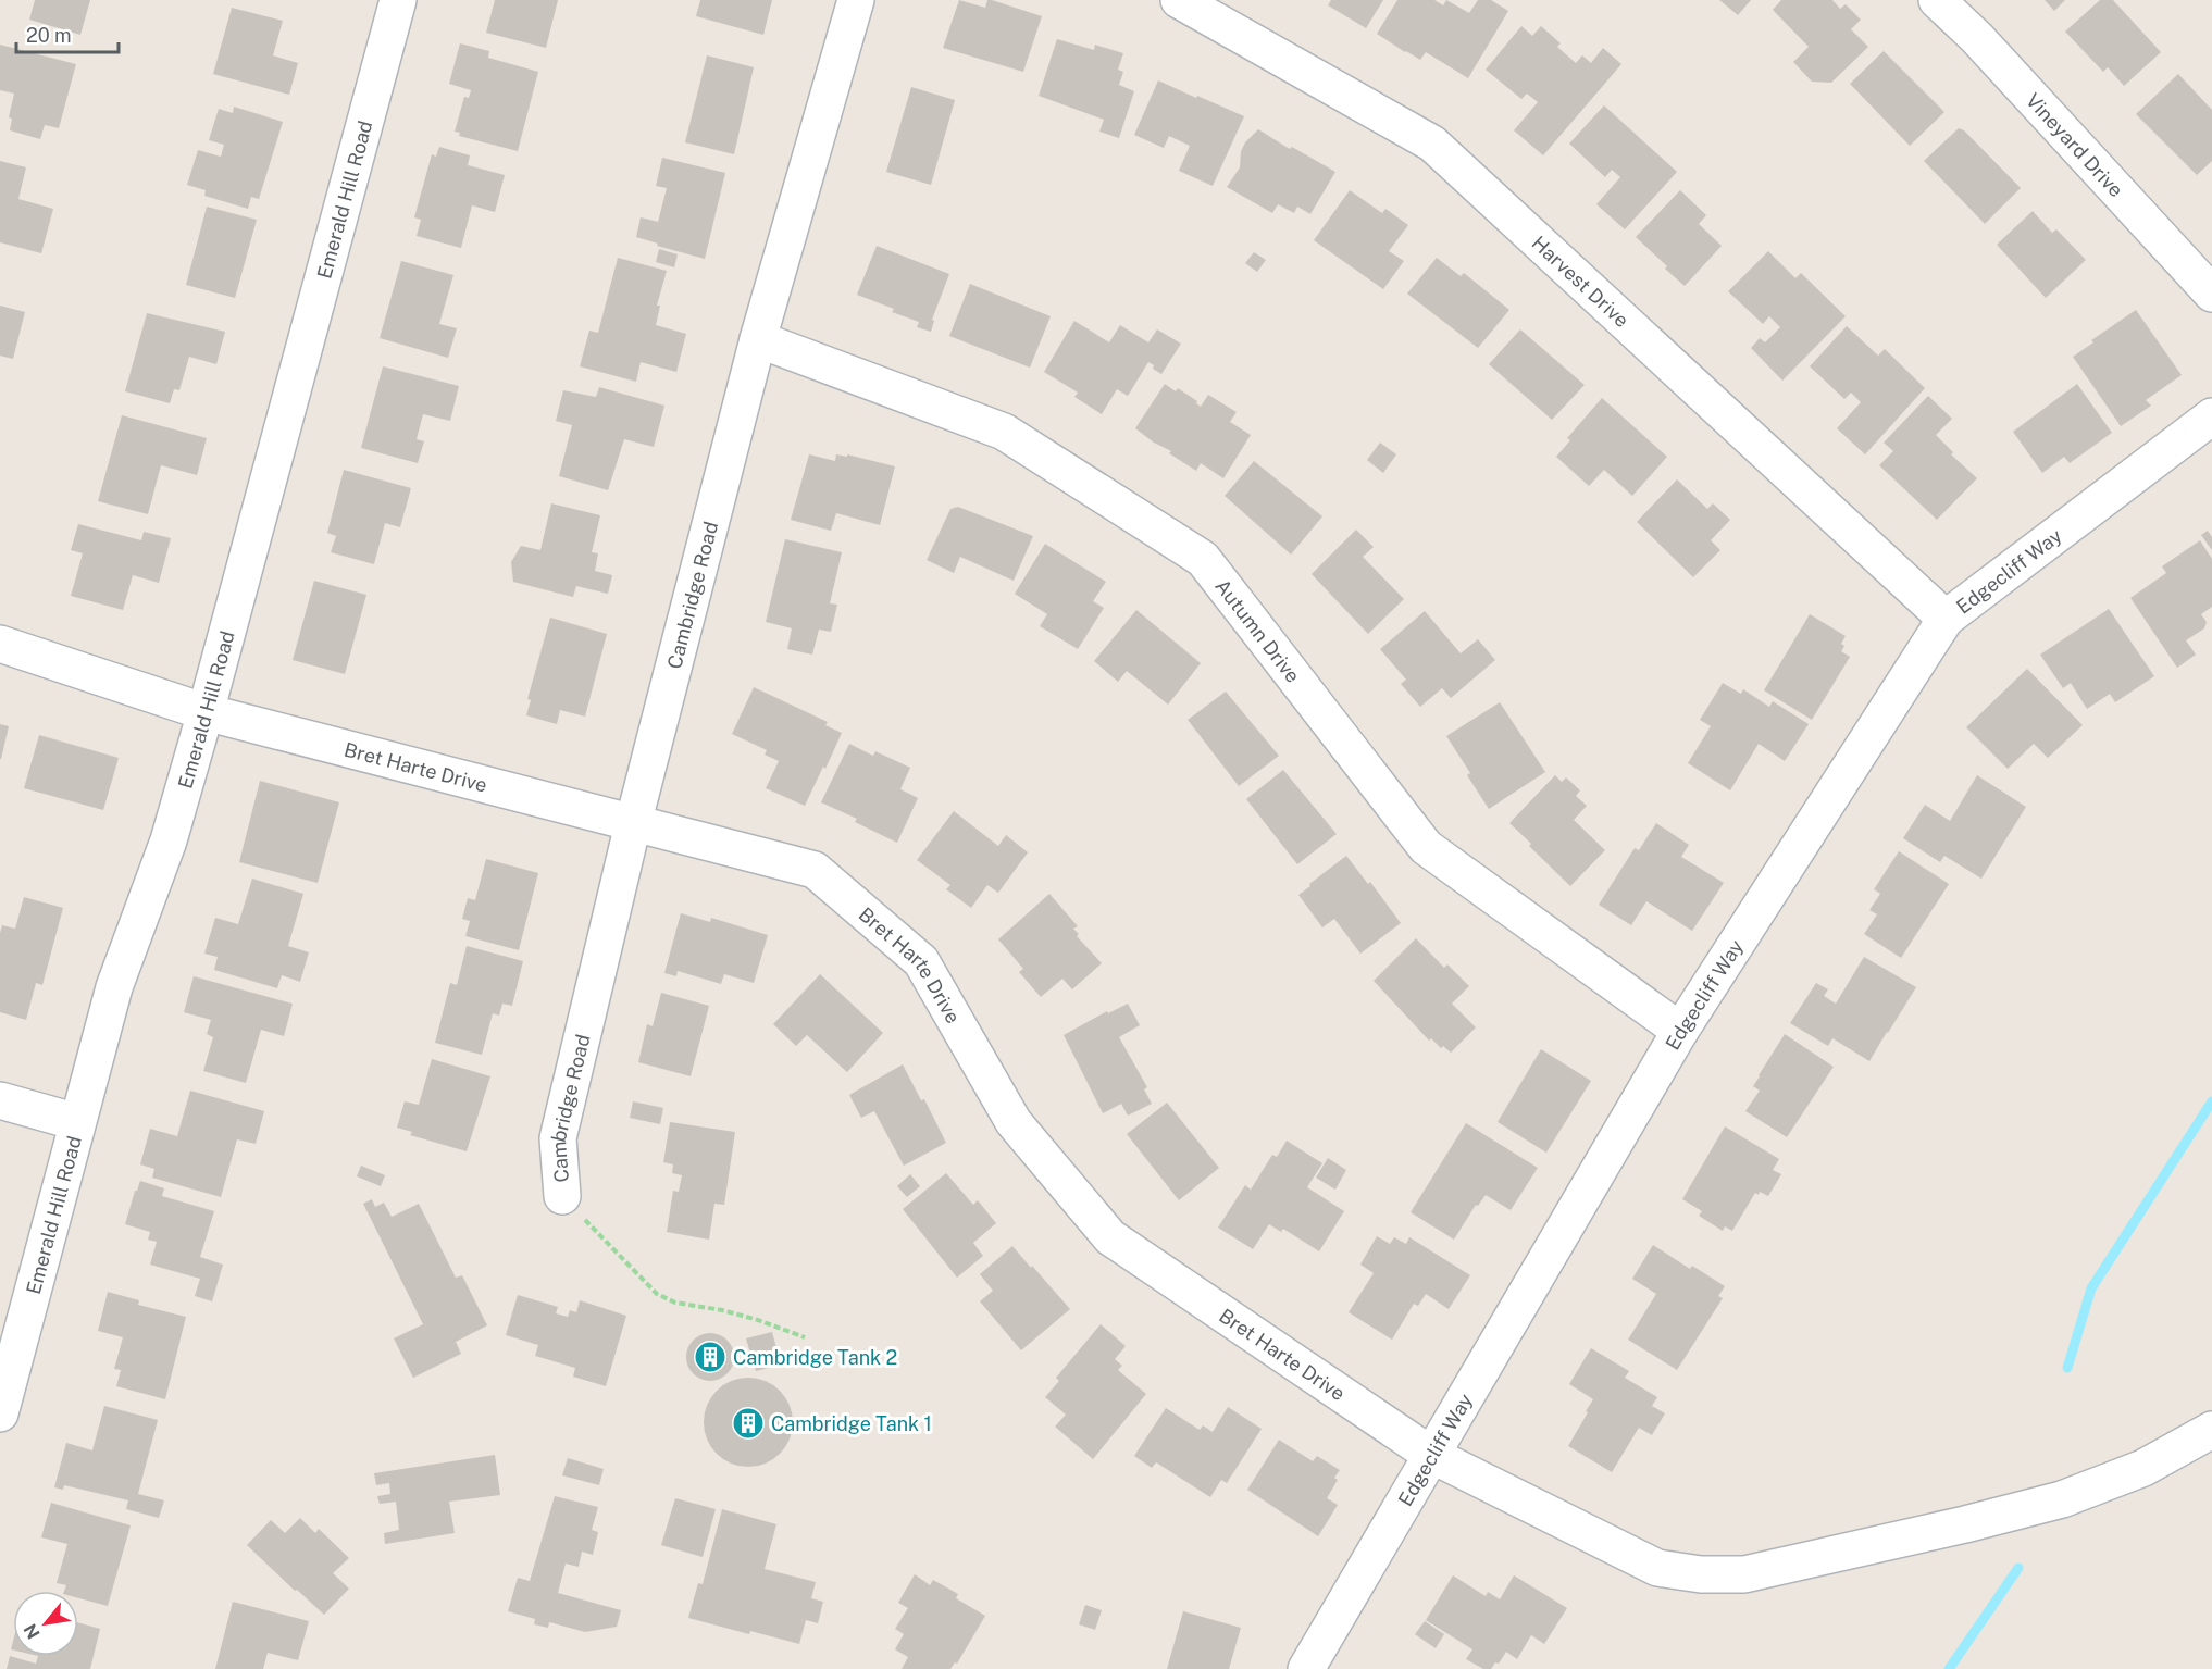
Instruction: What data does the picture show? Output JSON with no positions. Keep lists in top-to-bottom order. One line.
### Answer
{"streets":{"street":["Vineyard Drive","Emerald Hill Road","Harvest Drive","Edgecliff Way","Cambridge Road","Autumn Drive","Bret Harte Drive"]},"crossings":[["Emerald Hill Road","Bret Harte Drive"],["Harvest Drive","Edgecliff Way"],["Edgecliff Way","Autumn Drive"],["Edgecliff Way","Bret Harte Drive"],["Cambridge Road","Autumn Drive"],["Cambridge Road","Bret Harte Drive"]],"places":{"building":["Cambridge Tank 2","Cambridge Tank 1"]},"scale_bar":"20 m","north":"bottom left"}
